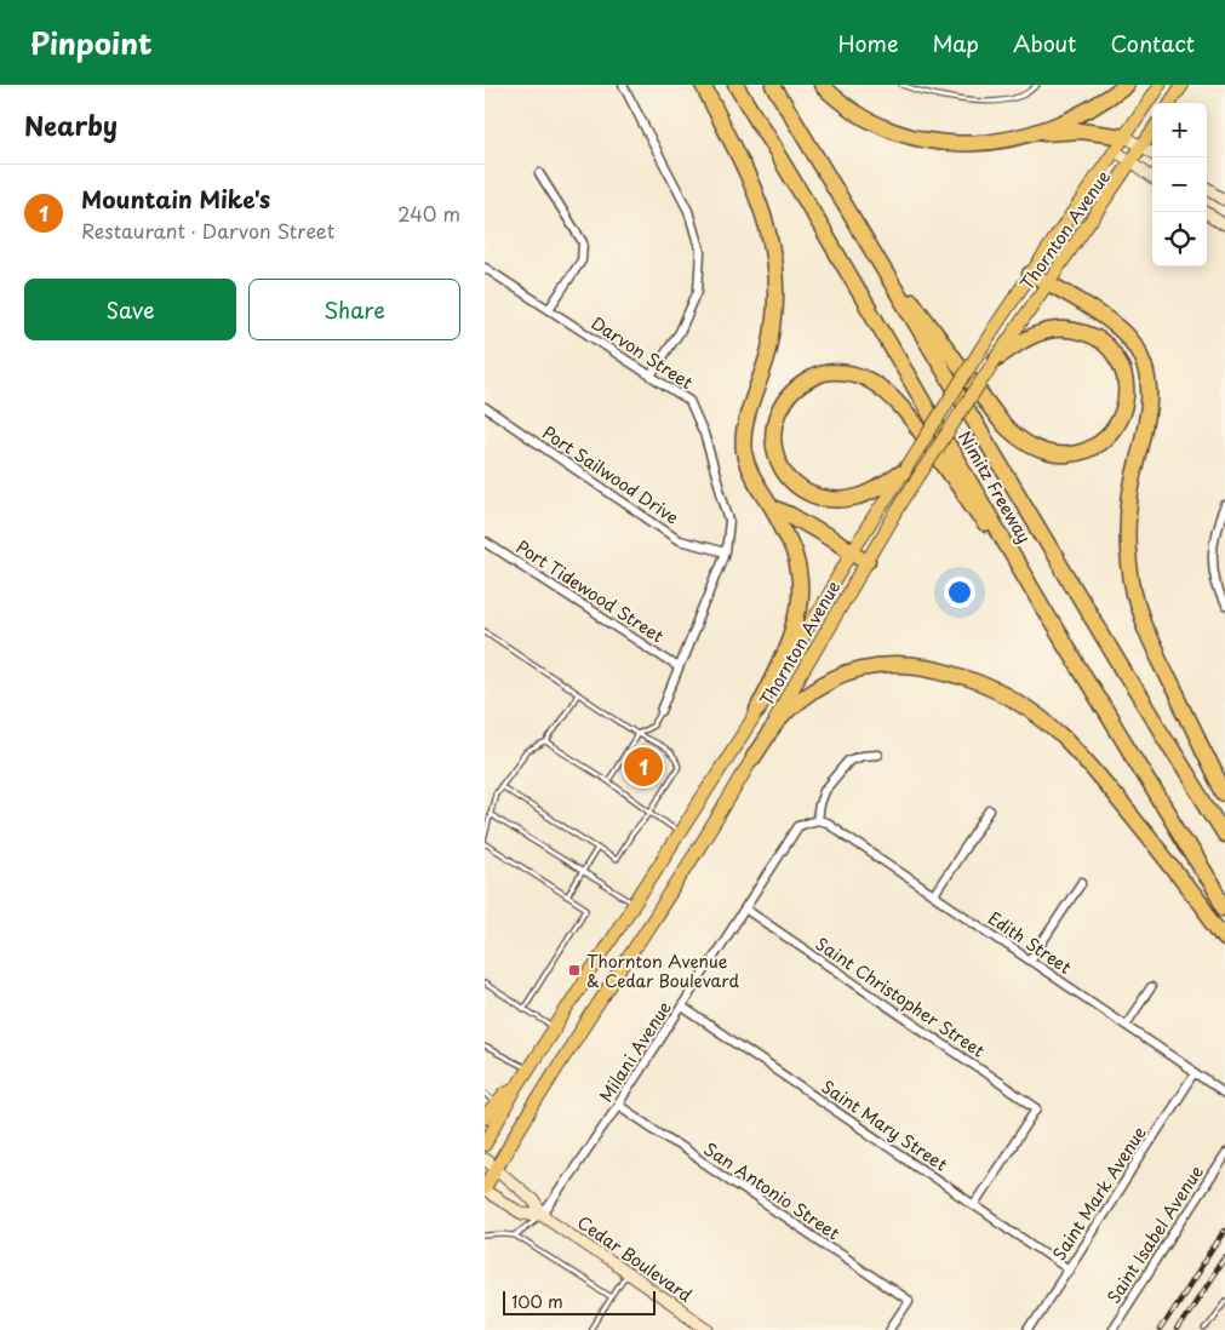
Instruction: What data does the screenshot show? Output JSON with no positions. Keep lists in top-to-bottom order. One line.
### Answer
{"streets":{"highway":["Nimitz Freeway"],"main road":["Thornton Avenue","Cedar Boulevard"],"street":["Darvon Street","Port Sailwood Drive","Port Tidewood Street","Edith Street","Saint Christopher Street","Milani Avenue","Saint Mary Street","San Antonio Street","Saint Mark Avenue","Saint Isabel Avenue"]},"crossings":[["Thornton Avenue","Cedar Boulevard"],["Darvon Street","Port Sailwood Drive"],["Darvon Street","Port Tidewood Street"],["Edith Street","Milani Avenue"],["Edith Street","Saint Mark Avenue"],["Saint Christopher Street","Milani Avenue"],["Saint Christopher Street","Saint Mary Street"],["Milani Avenue","Saint Mary Street"],["Milani Avenue","San Antonio Street"],["Milani Avenue","Cedar Boulevard"],["Saint Mary Street","Saint Mark Avenue"]],"places":{"transit":["Thornton Avenue & Cedar Boulevard"]},"scale_bar":"100 m","page":{"header":"Pinpoint","nav":["Home","Map","About","Contact"],"heading":"Nearby","map_buttons":["+","−"],"list":[{"mark":"1","name":"Mountain Mike's","note":"Restaurant · Darvon Street","value":"240 m"}],"buttons":["Save","Share"],"pins":"1","scale":"100 m"}}
